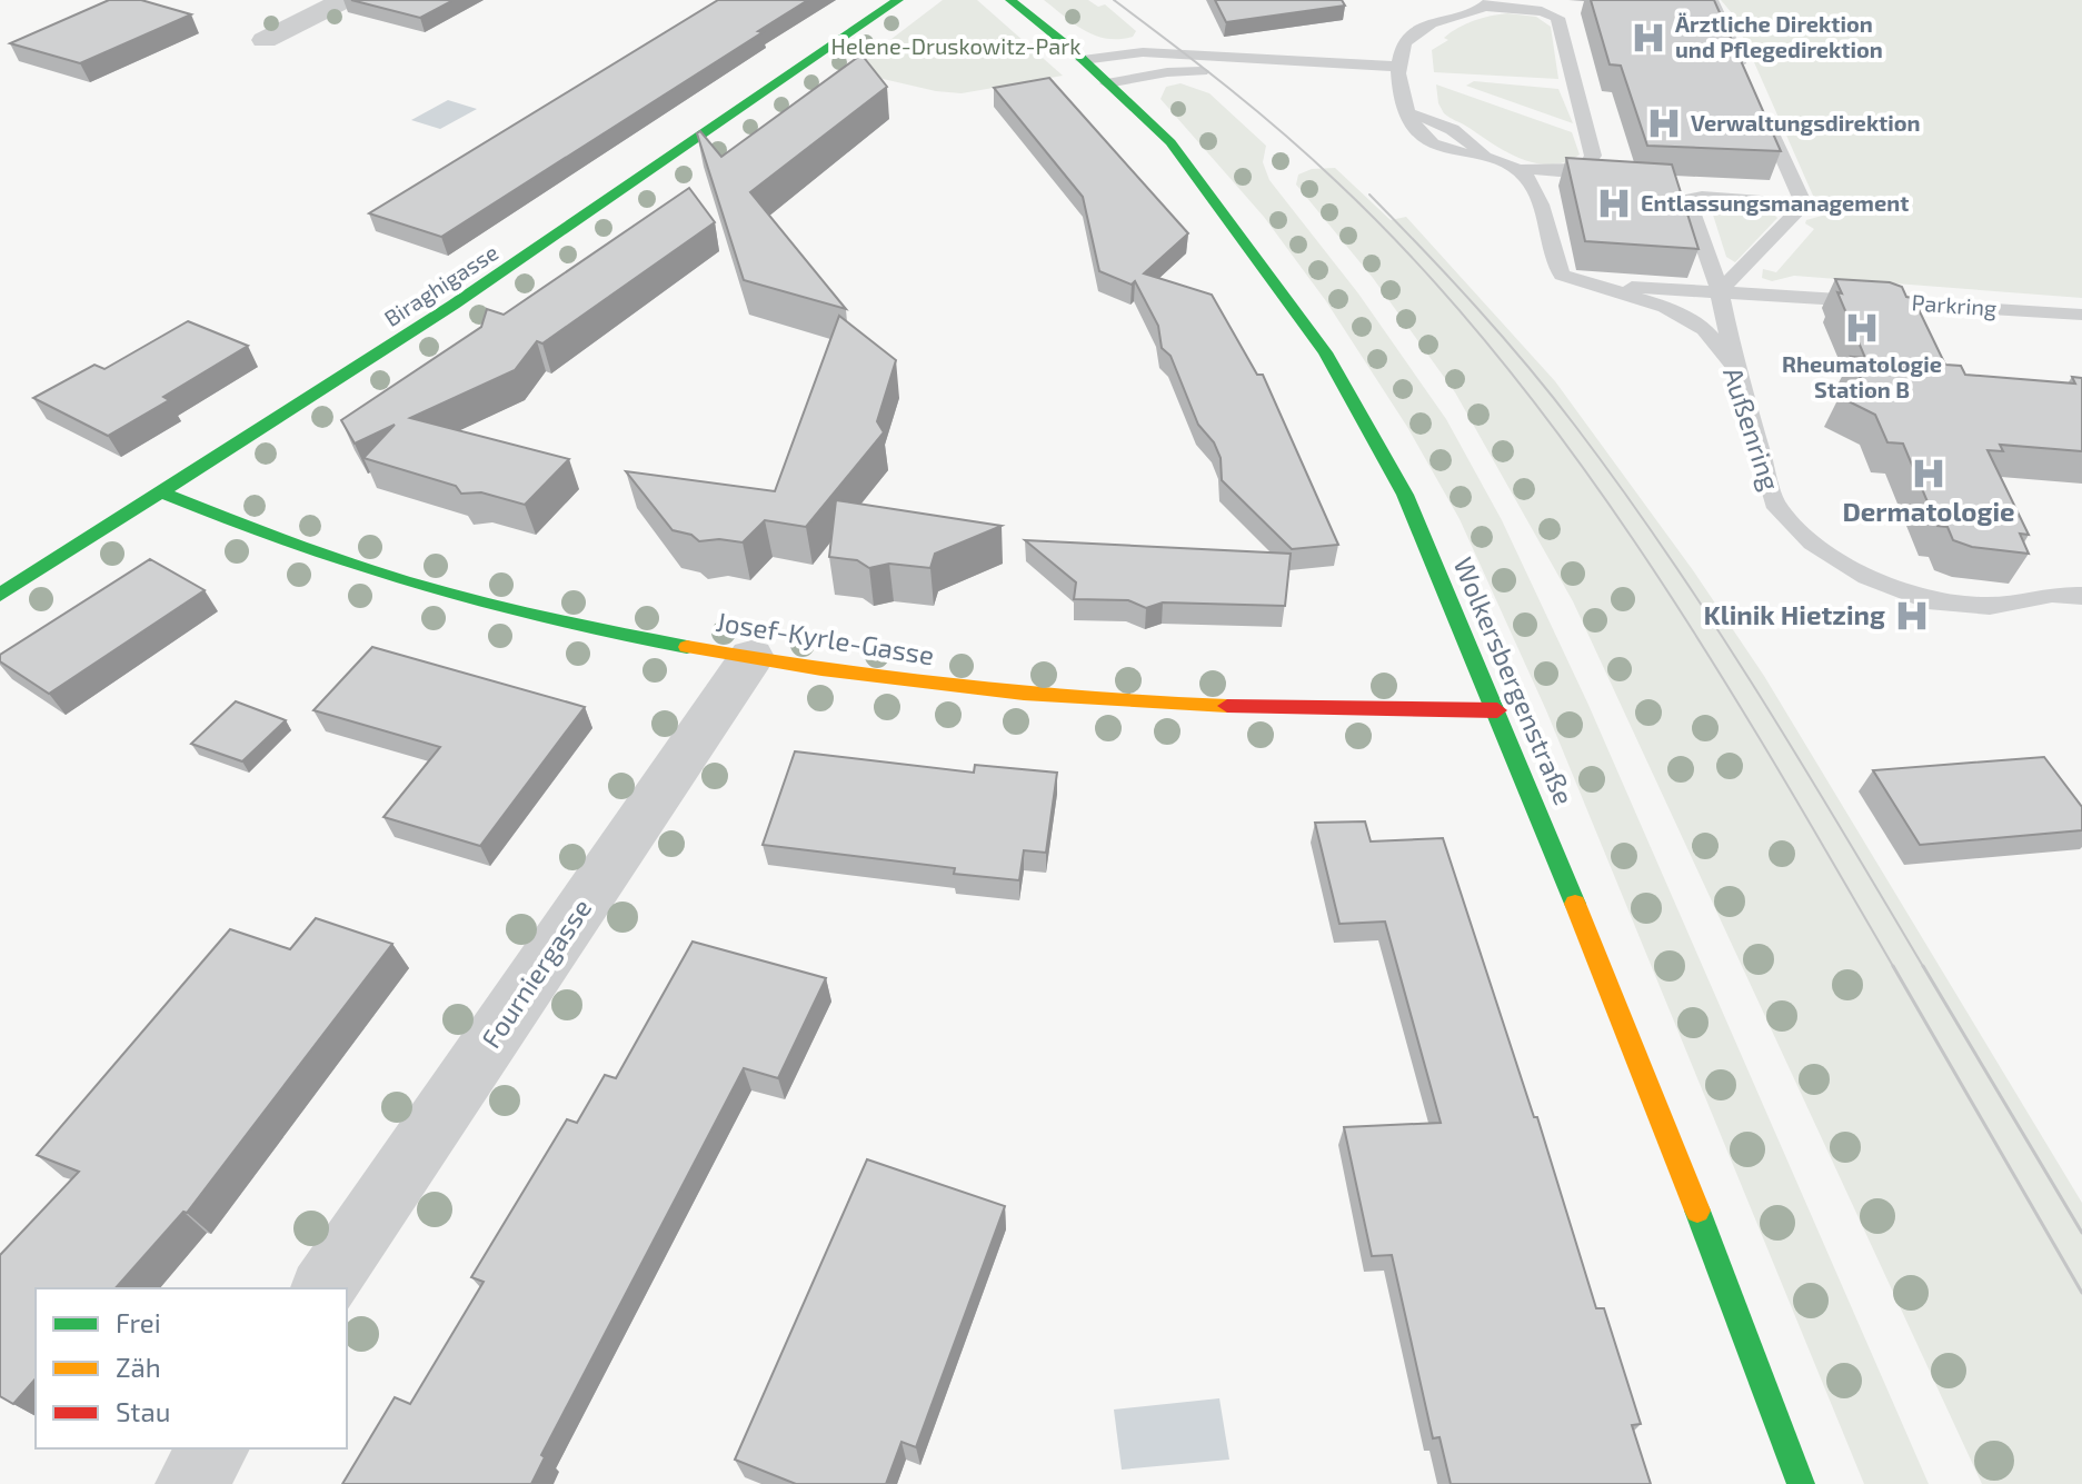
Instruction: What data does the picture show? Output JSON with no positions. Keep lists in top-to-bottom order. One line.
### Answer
{"streets":{"street":["Biraghigasse","Josef-Kyrle-Gasse","Wolkersbergenstraße","Fourniergasse"],"lane":["Parkring","Außenring"]},"crossings":[["Biraghigasse","Josef-Kyrle-Gasse"],["Parkring","Außenring"],["Josef-Kyrle-Gasse","Wolkersbergenstraße"],["Josef-Kyrle-Gasse","Fourniergasse"]],"parks":["Helene-Druskowitz-Park"],"places":{"hospital":["Ärztliche Direktion und Pflegedirektion","Verwaltungsdirektion","Entlassungsmanagement","Rheumatologie Station B","Dermatologie","Klinik Hietzing"]},"legend":["Frei","Zäh","Stau"]}
